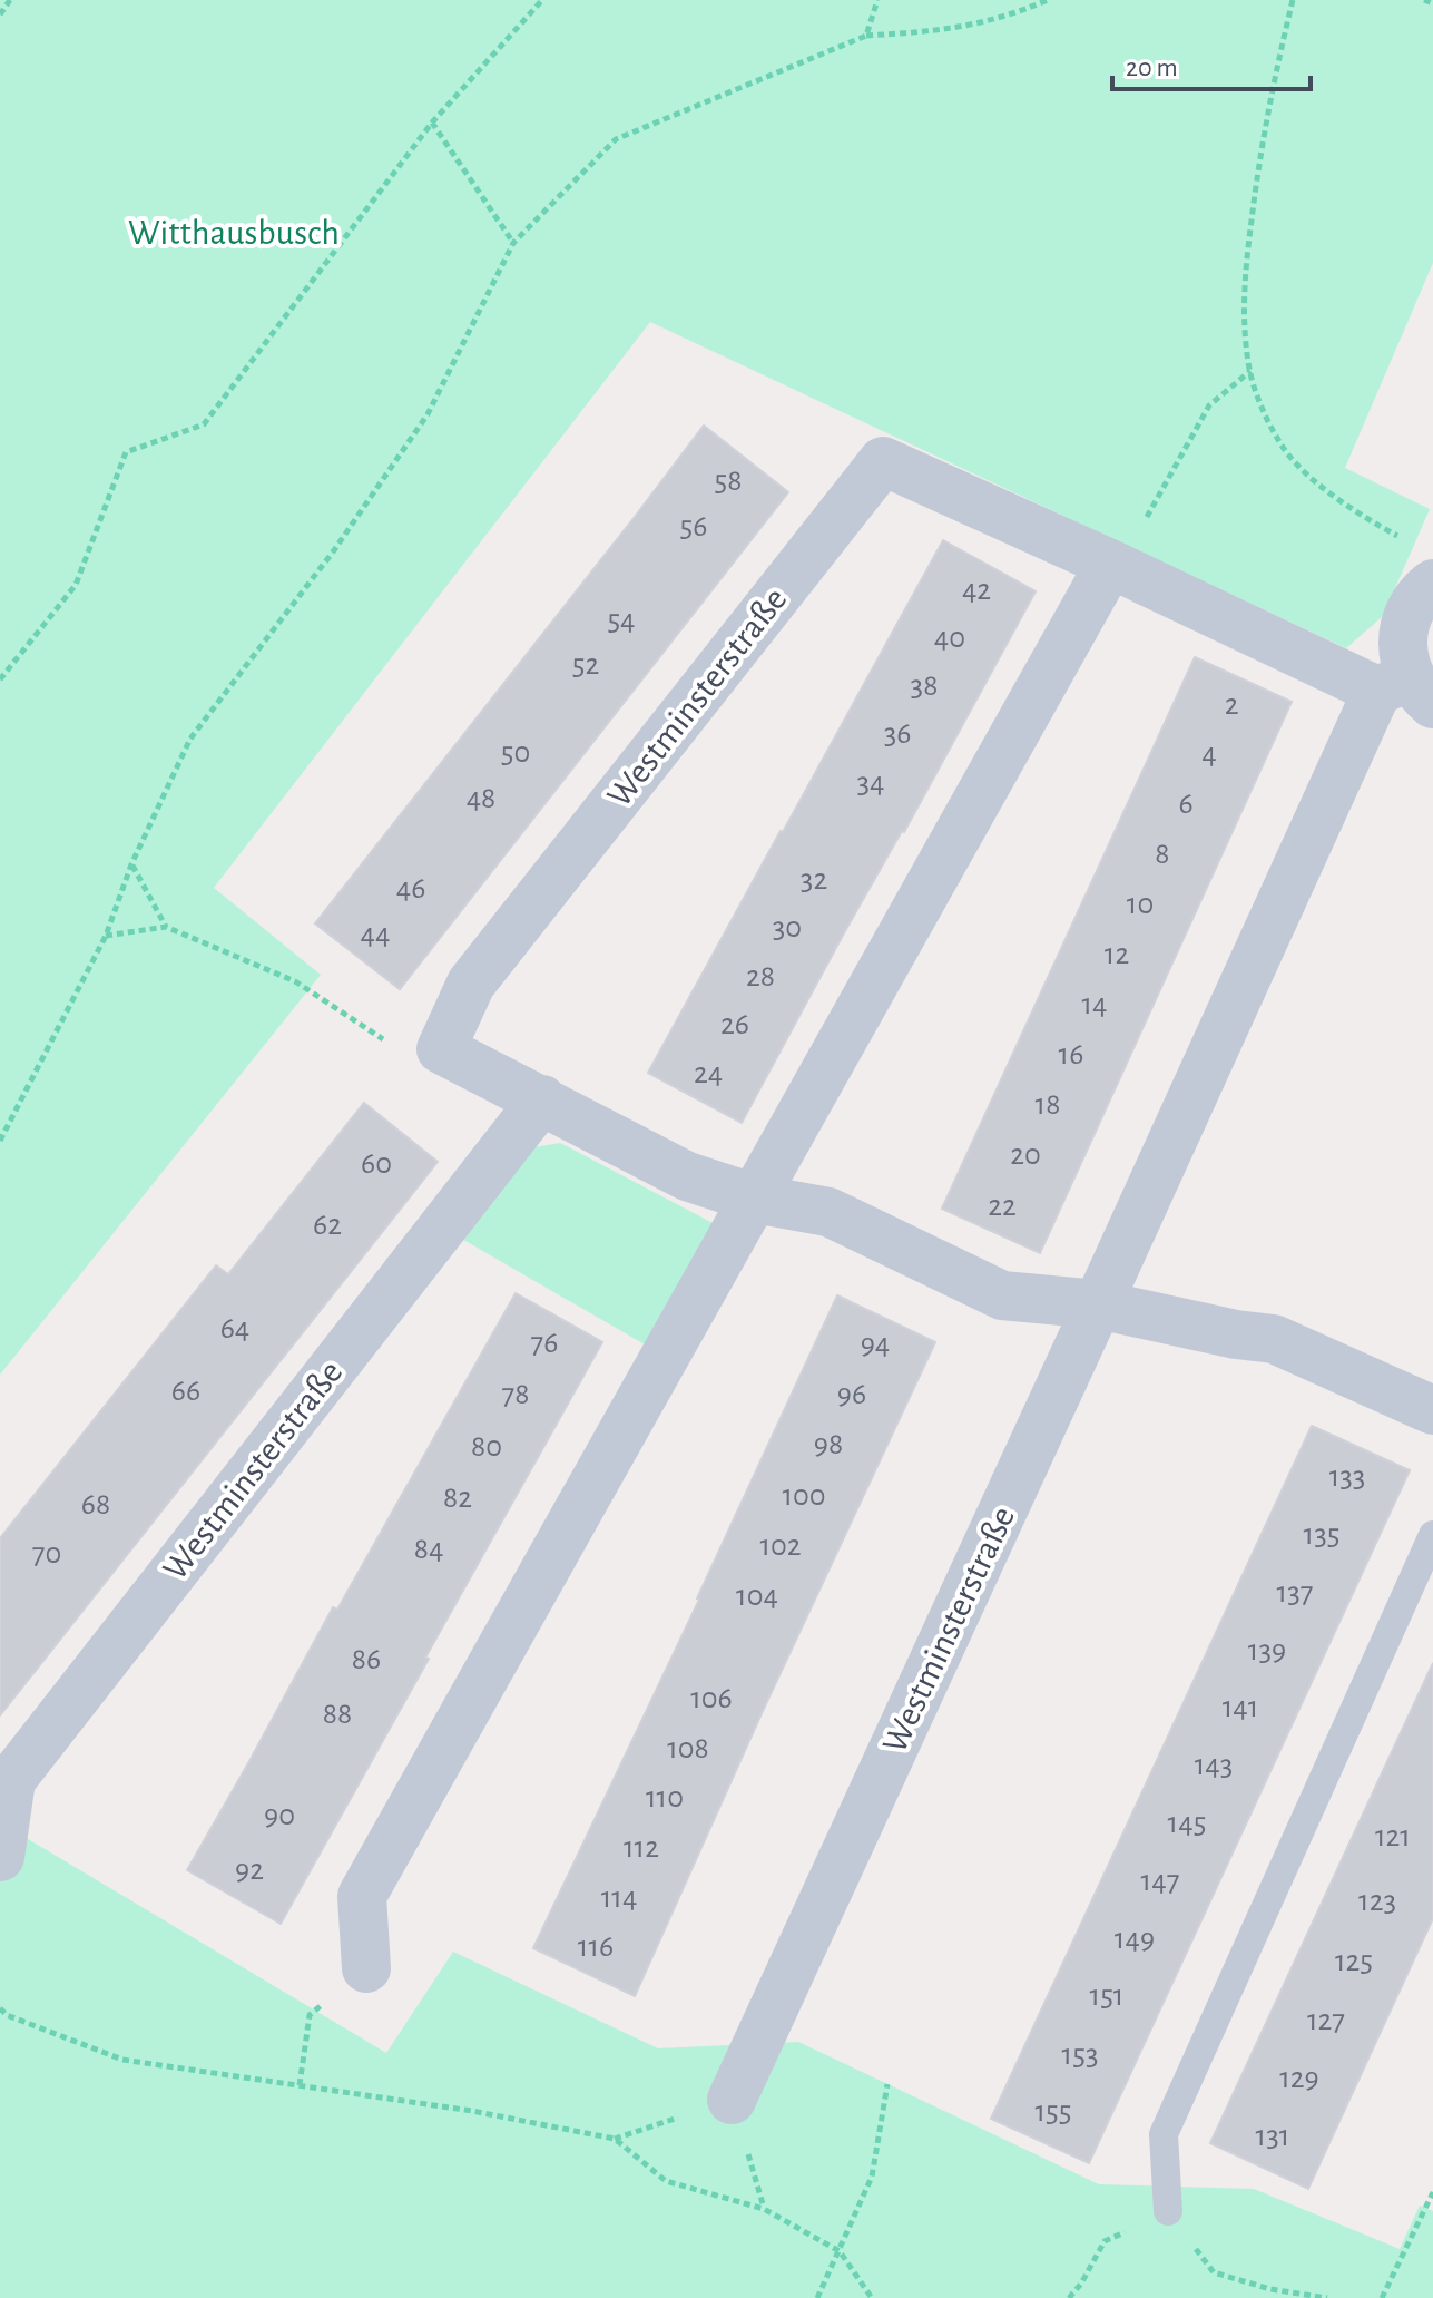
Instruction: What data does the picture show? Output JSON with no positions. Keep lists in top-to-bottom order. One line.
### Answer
{"streets":{"street":["Westminsterstraße"]},"parks":["Witthausbusch"],"house_numbers":["58","56","42","54","40","52","38","2","36","50","4","34","48","6","8","32","46","10","30","44","12","28","14","26","16","24","18","20","60","22","62","64","76","94","66","78","96","98","80","133","100","82","68","135","102","84","70","137","104","139","86","106","141","88","108","143","110","90","145","121","112","92","147","114","123","149","116","125","151","127","153","129","155","131"],"scale_bar":"20 m"}
